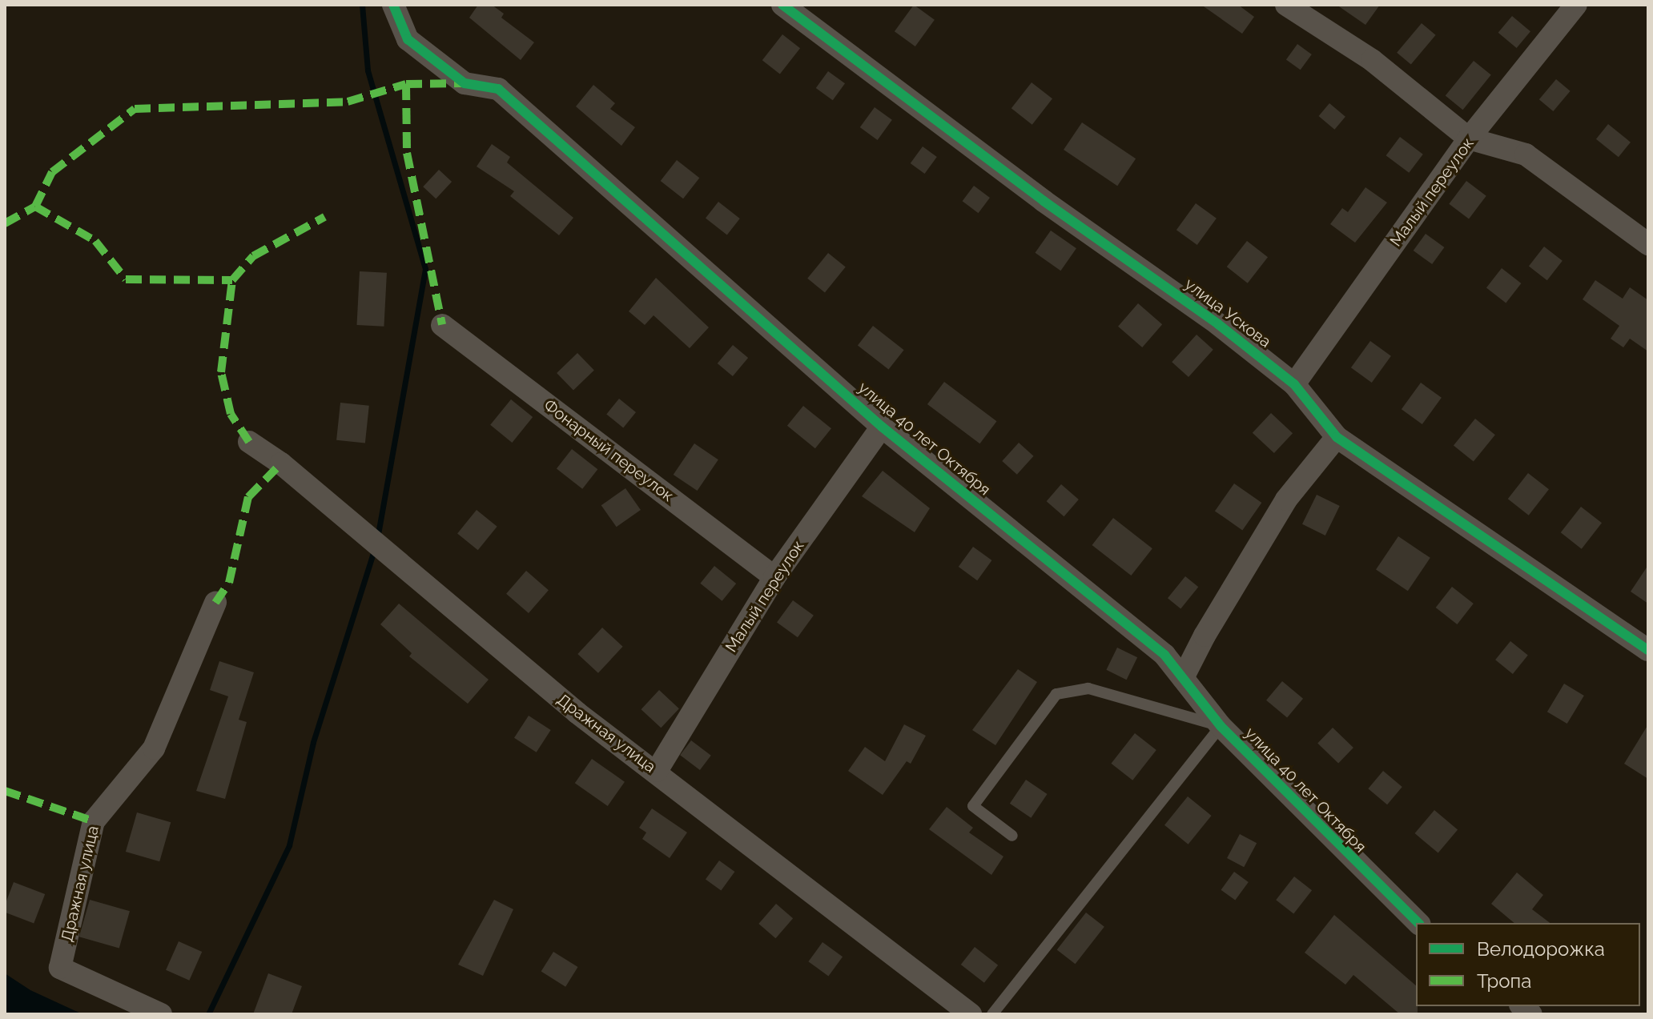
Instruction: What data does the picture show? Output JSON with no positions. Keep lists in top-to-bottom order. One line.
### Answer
{"streets":{"street":["Малый переулок","улица Ускова","улица 40 лет Октября","Фонарный переулок","Дражная улица"]},"crossings":[["Малый переулок","улица Ускова"],["Малый переулок","улица 40 лет Октября"],["Малый переулок","Фонарный переулок"],["Малый переулок","Дражная улица"]],"legend":["Велодорожка","Тропа"]}
